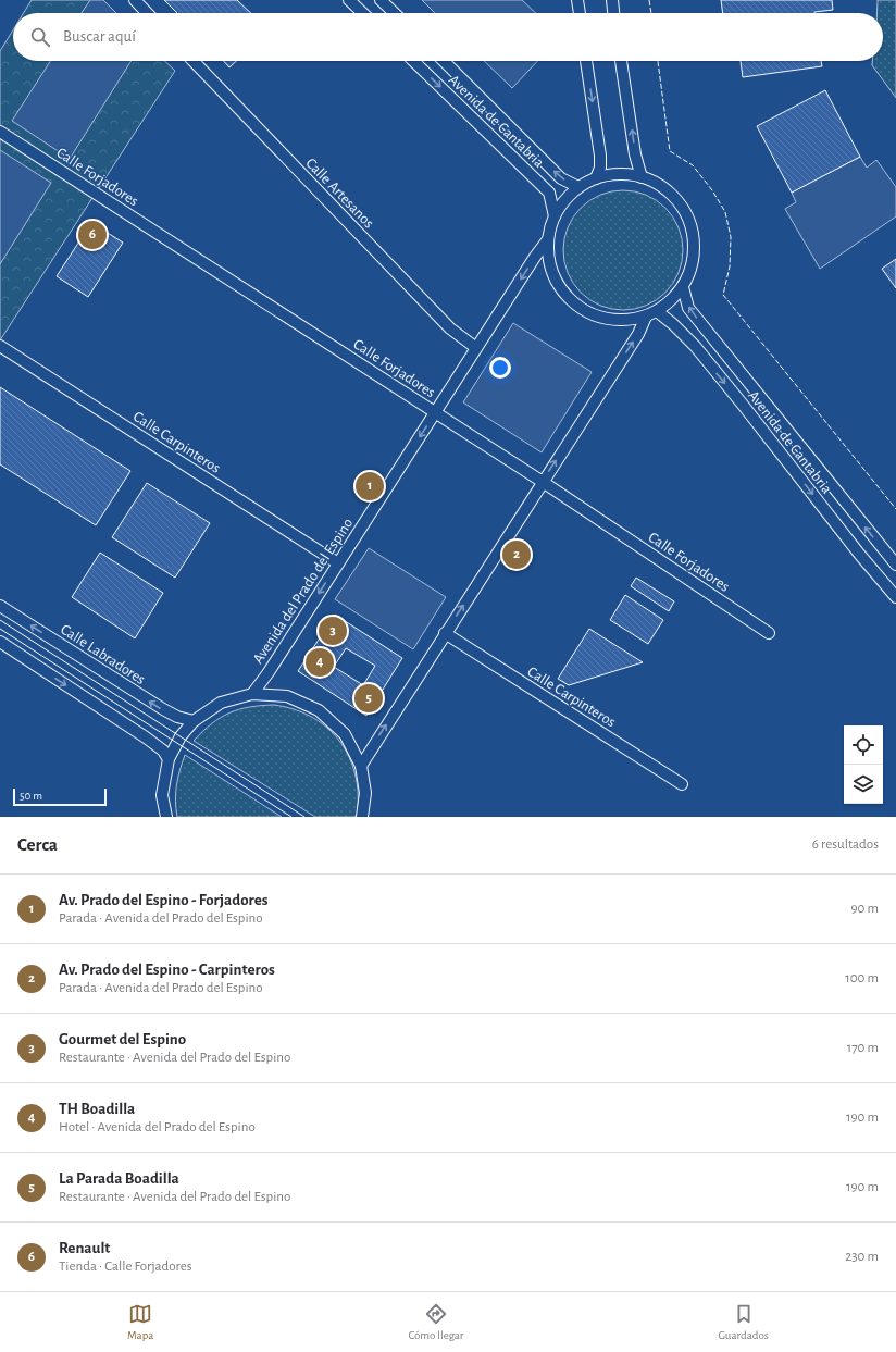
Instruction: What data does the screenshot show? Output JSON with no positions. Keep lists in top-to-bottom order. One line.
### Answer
{"streets":{"street":["Avenida de Cantabria","Calle Forjadores","Calle Artesanos","Calle Carpinteros","Avenida del Prado del Espino","Calle Labradores"]},"crossings":[["Avenida de Cantabria","Avenida del Prado del Espino"],["Calle Forjadores","Avenida del Prado del Espino"],["Calle Artesanos","Avenida del Prado del Espino"],["Calle Carpinteros","Avenida del Prado del Espino"]],"one_way":["Avenida del Prado del Espino"],"scale_bar":"50 m","page":{"search":"Buscar aquí","pins":["6","1","2","3","4","5"],"scale":"50 m","heading":["Cerca","6 resultados"],"list":[{"mark":"1","name":"Av. Prado del Espino - Forjadores","note":"Parada · Avenida del Prado del Espino","value":"90 m"},{"mark":"2","name":"Av. Prado del Espino - Carpinteros","note":"Parada · Avenida del Prado del Espino","value":"100 m"},{"mark":"3","name":"Gourmet del Espino","note":"Restaurante · Avenida del Prado del Espino","value":"170 m"},{"mark":"4","name":"TH Boadilla","note":"Hotel · Avenida del Prado del Espino","value":"190 m"},{"mark":"5","name":"La Parada Boadilla","note":"Restaurante · Avenida del Prado del Espino","value":"190 m"},{"mark":"6","name":"Renault","note":"Tienda · Calle Forjadores","value":"230 m"}],"nav":["Mapa","Cómo llegar","Guardados"]}}
